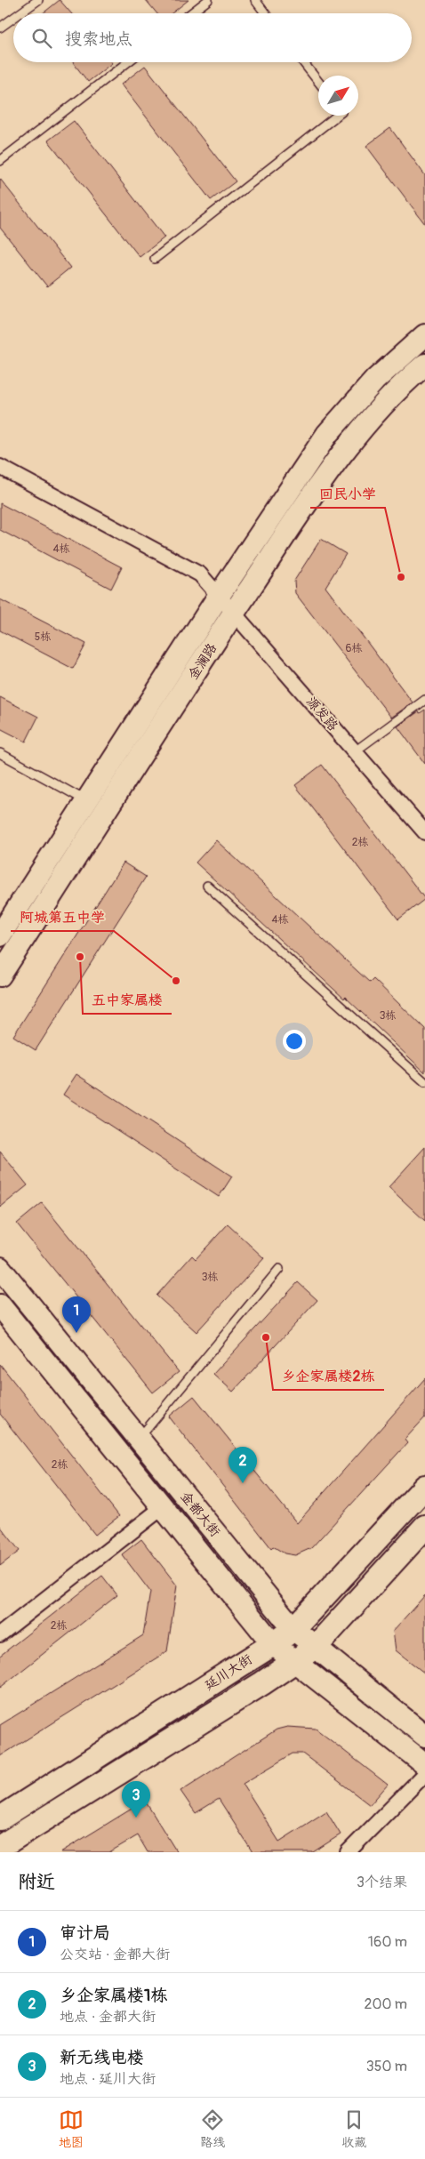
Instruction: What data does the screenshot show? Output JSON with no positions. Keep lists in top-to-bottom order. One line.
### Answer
{"streets":{"main road":["延川大街"],"street":["金澜路","源发路","金都大街"]},"crossings":[["金澜路","源发路"],["金都大街","延川大街"]],"places":["回民小学","五中家属楼","阿城第五中学","乡企家属楼2栋"],"house_numbers":["4栋","5栋","6栋","2栋","4栋","3栋","3栋","2栋","2栋"],"north":"top right","page":{"search":"搜索地点","pins":["1","2","3"],"heading":["附近","3个结果"],"list":[{"mark":"1","name":"审计局","note":"公交站 · 金都大街","value":"160 m"},{"mark":"2","name":"乡企家属楼1栋","note":"地点 · 金都大街","value":"200 m"},{"mark":"3","name":"新无线电楼","note":"地点 · 延川大街","value":"350 m"}],"nav":["地图","路线","收藏"]}}
